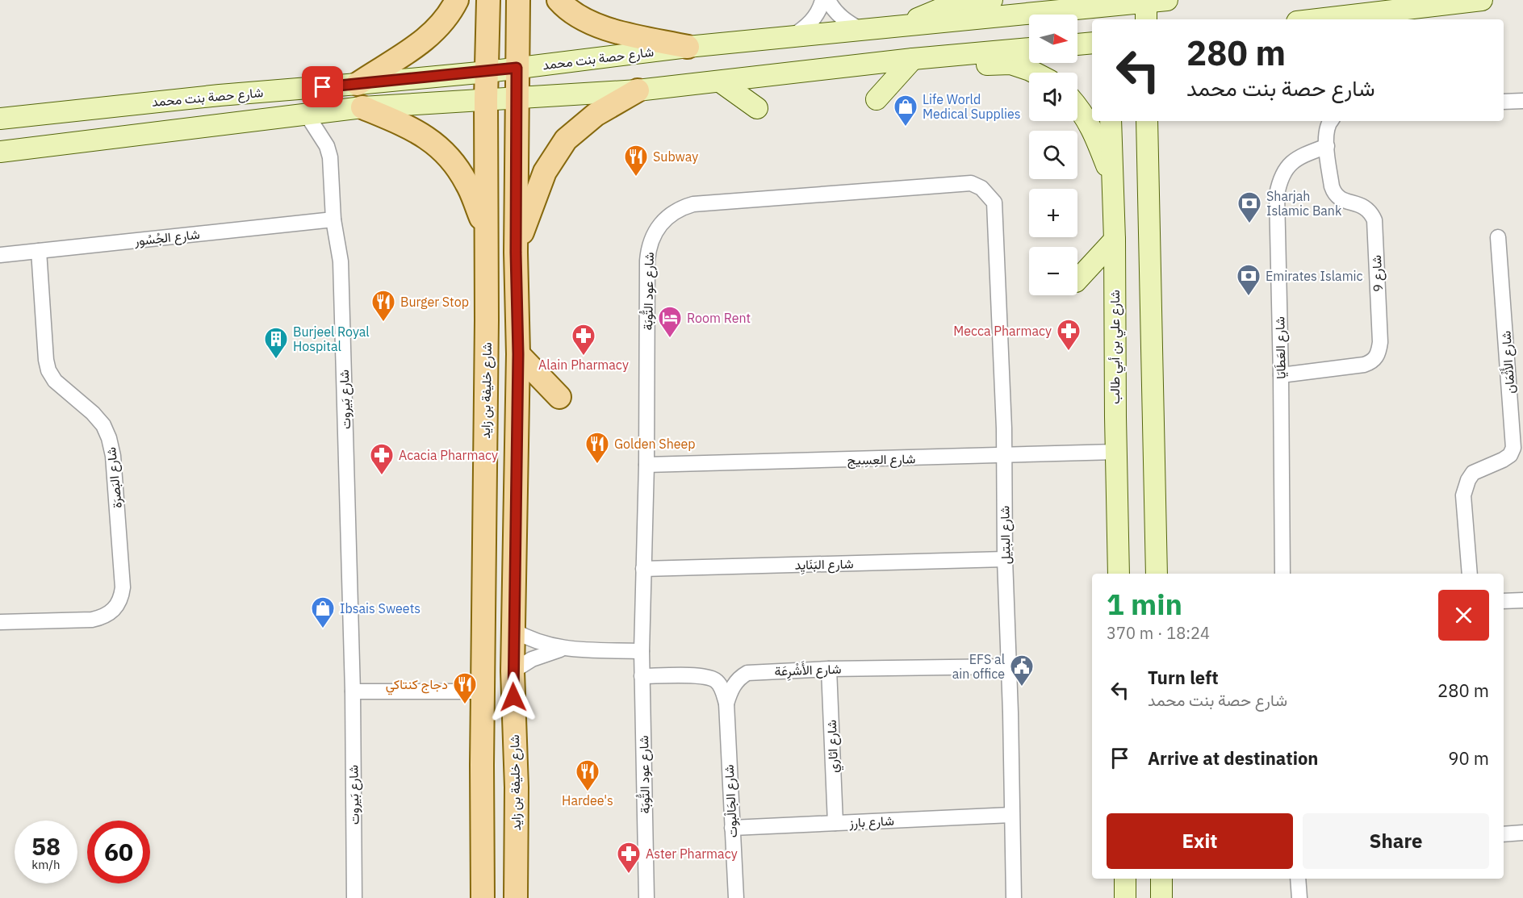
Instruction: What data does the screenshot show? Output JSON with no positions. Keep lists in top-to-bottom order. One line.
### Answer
{"streets":{"main road":["شارع حصة بنت محمد","شارع علي بن أبي طالب","شارع خليفة بن زايد"],"street":["شارع الجُسُور","شارع 9","شارع عود التُّوبَة","شارع العَطَايَا","شارع الأَثْمَان","شارع بَيروت","شارع العِسِيج","شارع البَصرَة","شارع البتيل","شارع البَنَايِد","شارع الأَشْرِعَة","شارع اثاري","شارع الجَالْبوت","شارع بارز"]},"crossings":[["شارع حصة بنت محمد","شارع خليفة بن زايد"],["شارع حصة بنت محمد","شارع بَيروت"],["شارع الجُسُور","شارع بَيروت"],["شارع الجُسُور","شارع البَصرَة"],["شارع 9","شارع العَطَايَا"],["شارع عود التُّوبَة","شارع العِسِيج"],["شارع عود التُّوبَة","شارع البتيل"],["شارع عود التُّوبَة","شارع البَنَايِد"],["شارع علي بن أبي طالب","شارع العِسِيج"],["شارع العِسِيج","شارع البتيل"],["شارع البتيل","شارع البَنَايِد"],["شارع البتيل","شارع الأَشْرِعَة"],["شارع البتيل","شارع بارز"],["شارع الأَشْرِعَة","شارع اثاري"],["شارع الأَشْرِعَة","شارع الجَالْبوت"],["شارع اثاري","شارع بارز"],["شارع الجَالْبوت","شارع بارز"]],"places":{"shop":["Life World Medical Supplies","Ibsais Sweets"],"restaurant":["Subway","Burger Stop","Golden Sheep","دجاج كنتاكي","Hardee's"],"bank":["Sharjah Islamic Bank","Emirates Islamic"],"hotel":["Room Rent"],"pharmacy":["Mecca Pharmacy","Alain Pharmacy","Acacia Pharmacy","Aster Pharmacy"],"building":["Burjeel Royal Hospital"],"public building":["EFS al ain office"]},"north":"right","page":{"map_buttons":["+","−"],"turn":["280 m","شارع حصة بنت محمد"],"heading":["1 min","370 m · 18:24"],"list":[{"name":"Turn left","note":"شارع حصة بنت محمد","value":"280 m"},{"name":"Arrive at destination","value":"90 m"}],"buttons":["Exit","Share"],"speed":"58 km/h","limit":"60"}}
